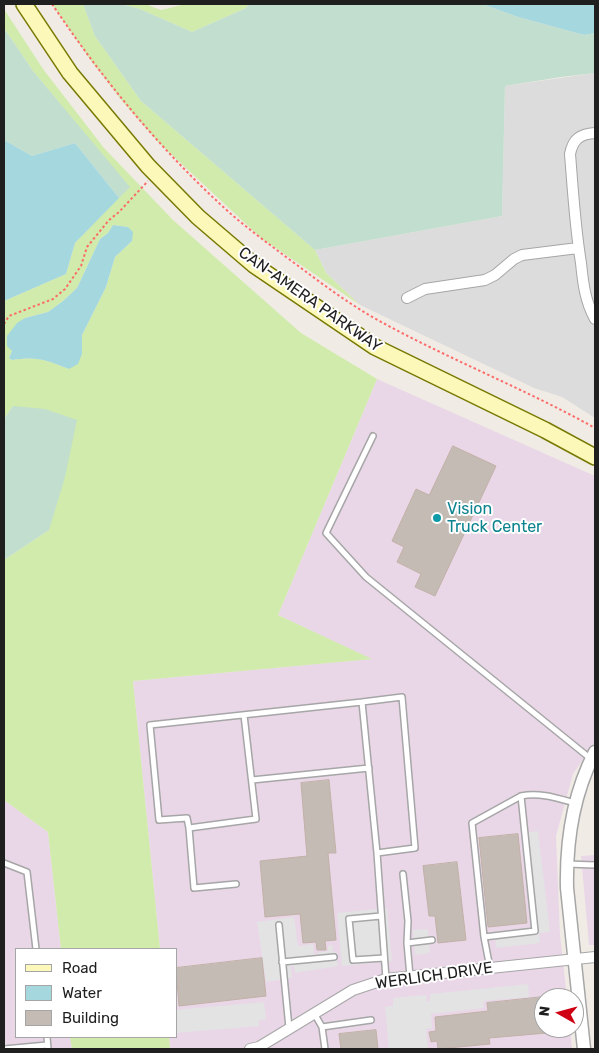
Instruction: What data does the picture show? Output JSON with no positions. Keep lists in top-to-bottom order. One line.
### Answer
{"streets":{"main road":["CAN-AMERA PARKWAY"],"street":["WERLICH DRIVE"]},"places":["Vision Truck Center"],"legend":["Road","Water","Building"],"north":"left"}
